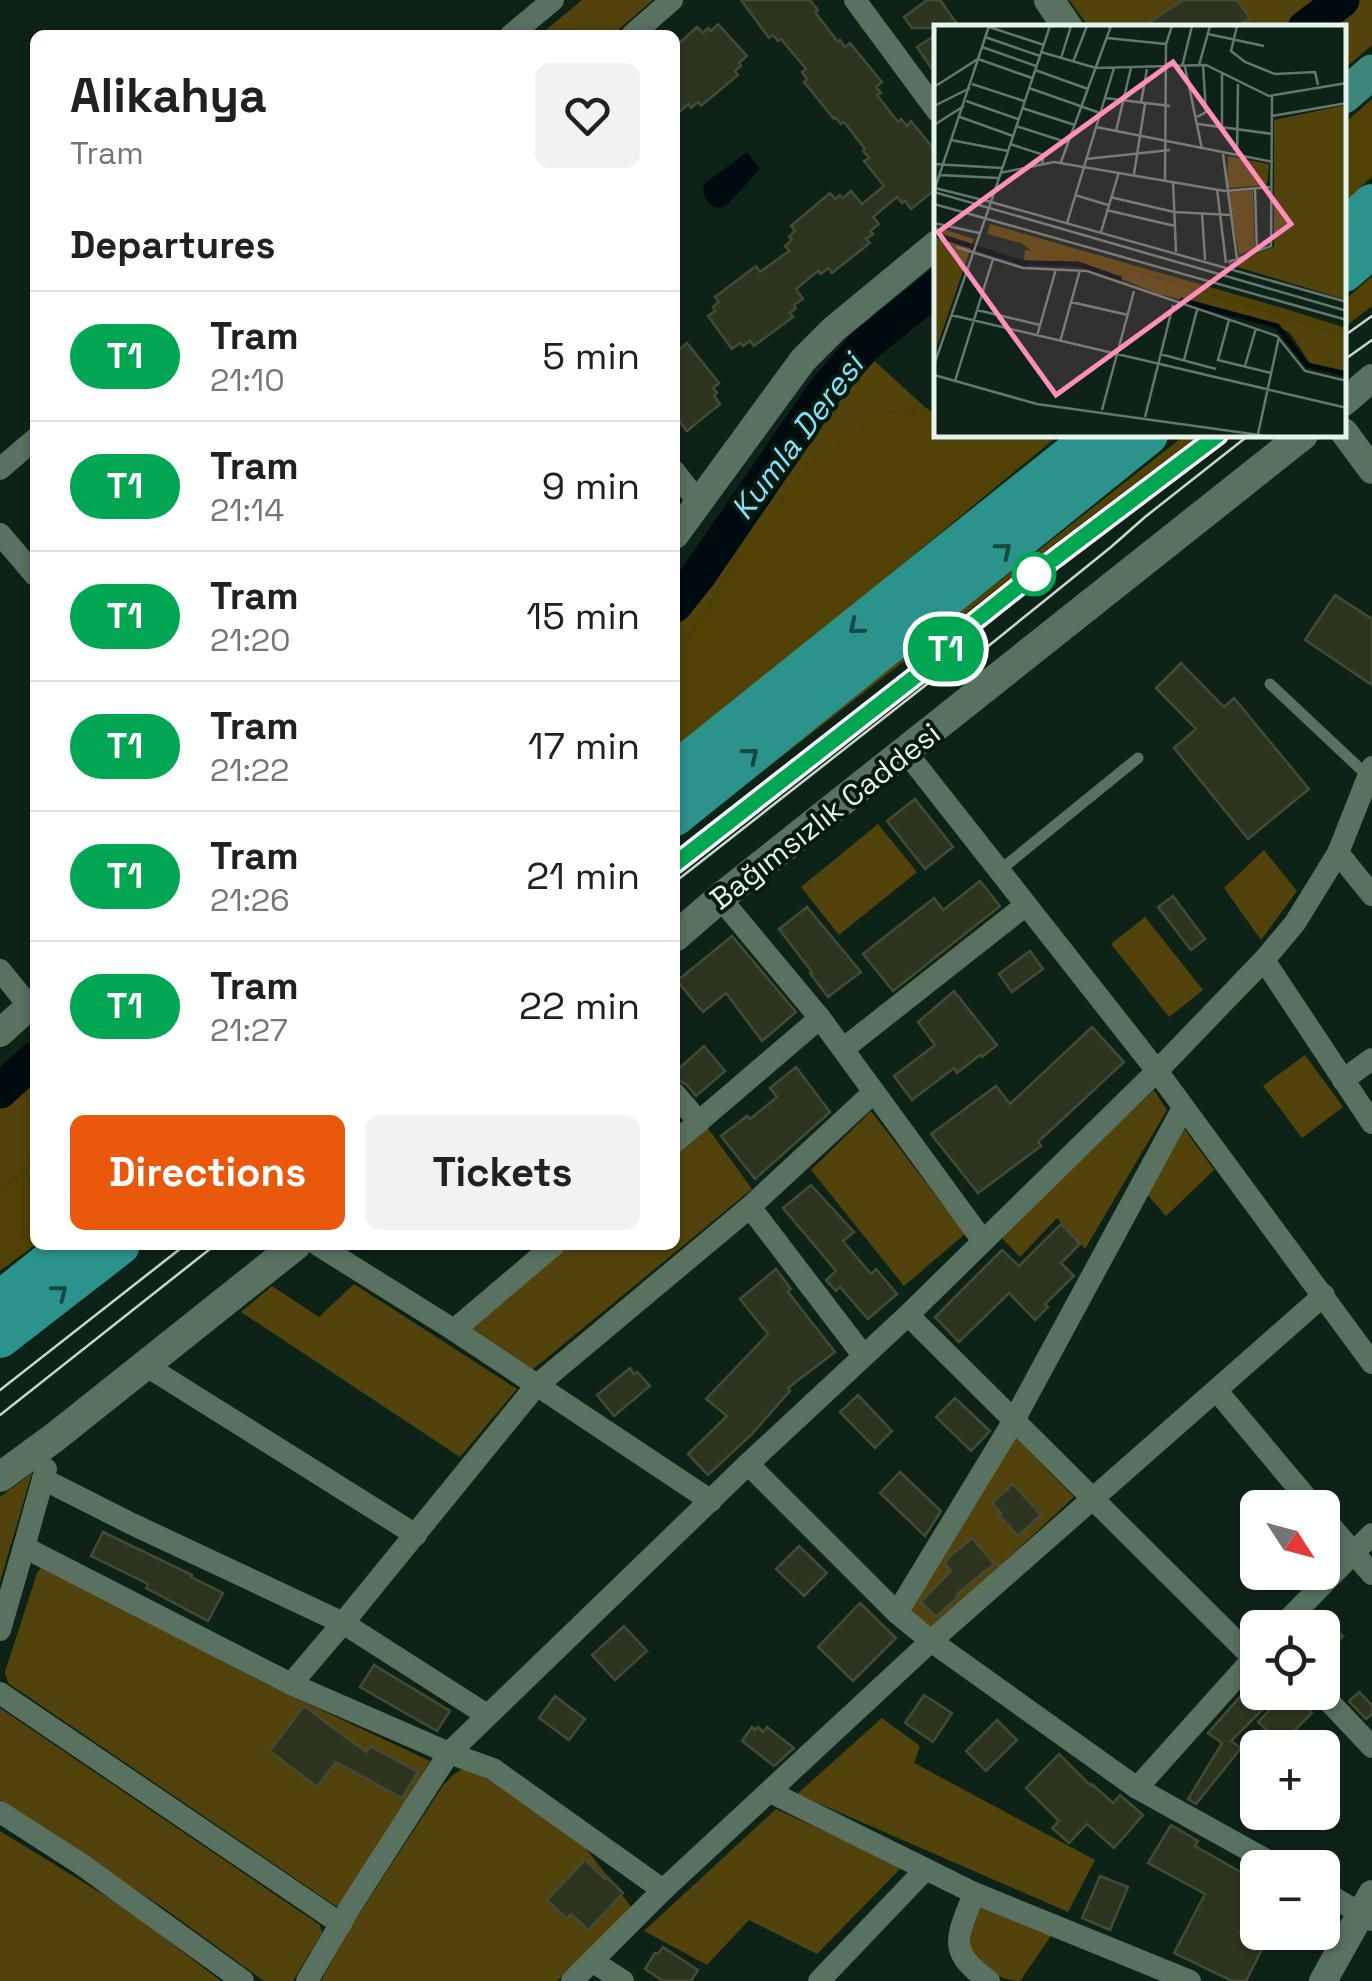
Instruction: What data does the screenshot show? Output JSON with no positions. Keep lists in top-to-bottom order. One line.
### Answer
{"streets":{"main road":["Bağımsızlık Caddesi"]},"water":["Kumla Deresi"],"lines":["tram line T1"],"north":"bottom right","page":{"on_map":"T1","heading":[["Alikahya","Tram"],"Departures"],"list":[{"mark":"T1","name":"Tram","note":"21:10","value":"5 min"},{"mark":"T1","name":"Tram","note":"21:14","value":"9 min"},{"mark":"T1","name":"Tram","note":"21:20","value":"15 min"},{"mark":"T1","name":"Tram","note":"21:22","value":"17 min"},{"mark":"T1","name":"Tram","note":"21:26","value":"21 min"},{"mark":"T1","name":"Tram","note":"21:27","value":"22 min"}],"buttons":["Directions","Tickets"],"map_buttons":["+","−"]}}
